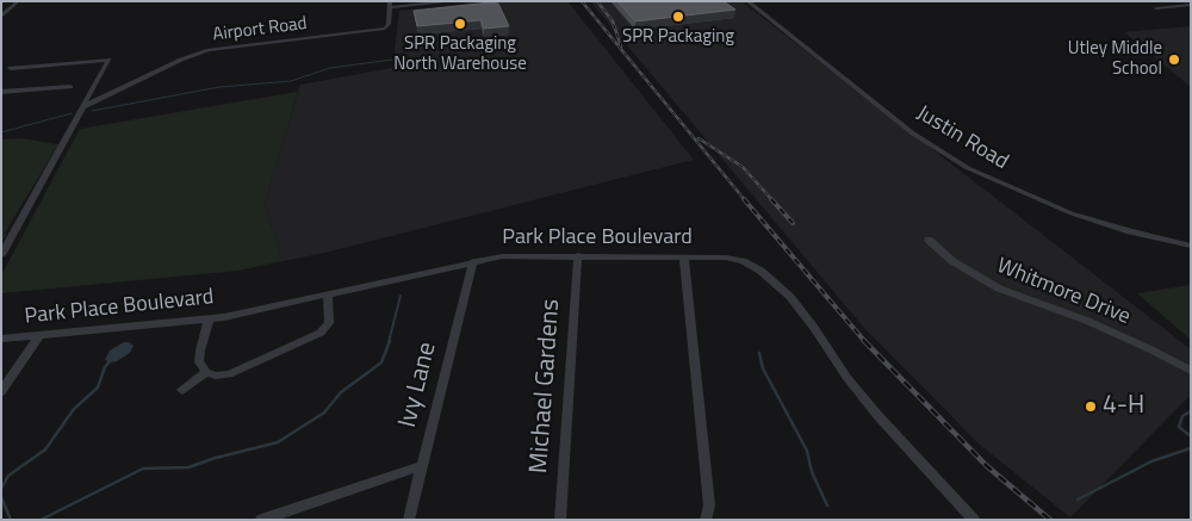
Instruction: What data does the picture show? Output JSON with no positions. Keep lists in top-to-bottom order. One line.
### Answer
{"streets":{"street":["Airport Road","Justin Road","Park Place Boulevard","Whitmore Drive","Ivy Lane","Michael Gardens"]},"crossings":[["Park Place Boulevard","Ivy Lane"],["Park Place Boulevard","Michael Gardens"]],"places":["SPR Packaging","SPR Packaging North Warehouse","Utley Middle School","4-H"]}
